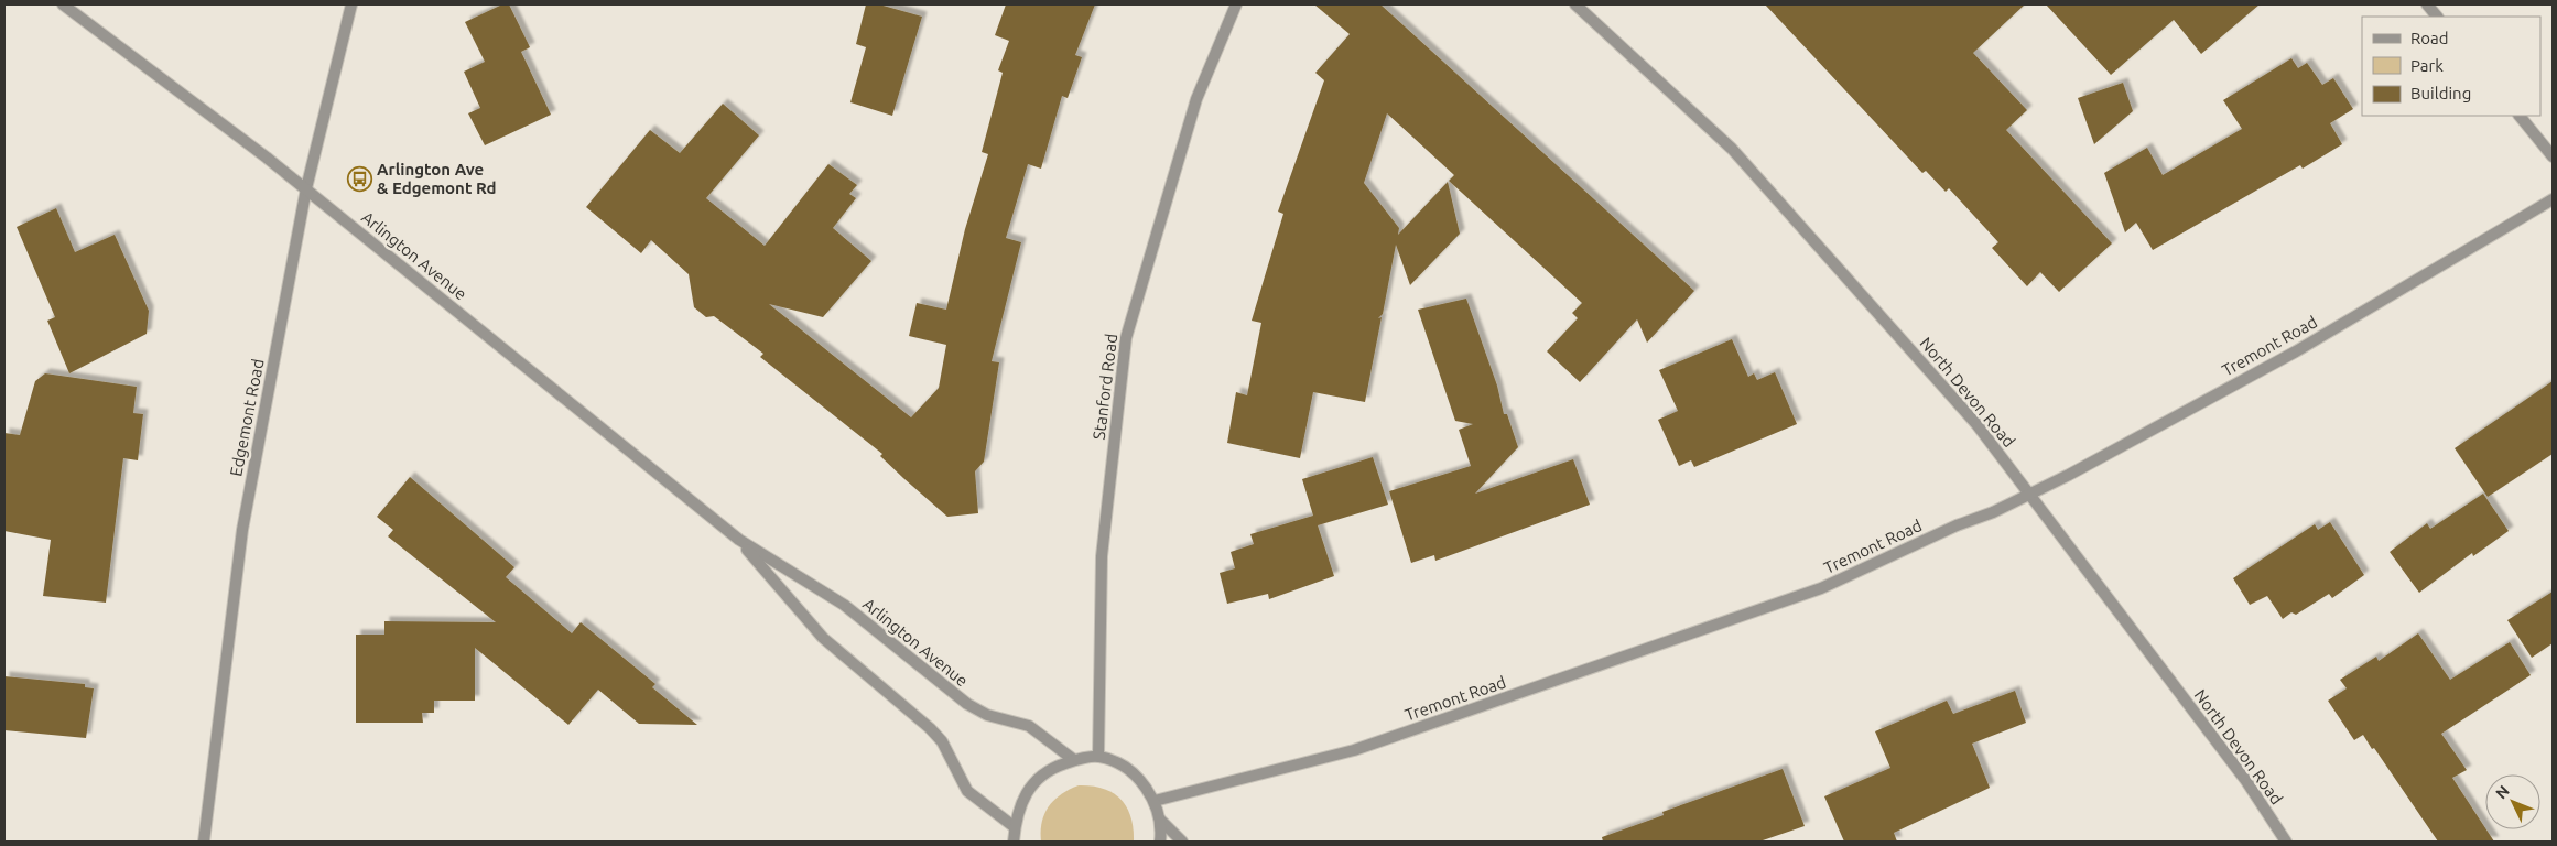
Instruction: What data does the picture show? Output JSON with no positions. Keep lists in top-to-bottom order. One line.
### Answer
{"streets":{"street":["Arlington Avenue","Tremont Road","Stanford Road","North Devon Road","Edgemont Road"]},"crossings":[["Arlington Avenue","Edgemont Road"],["Tremont Road","North Devon Road"]],"places":{"bus stop":["Arlington Ave & Edgemont Rd"]},"legend":["Road","Park","Building"],"north":"top left"}
